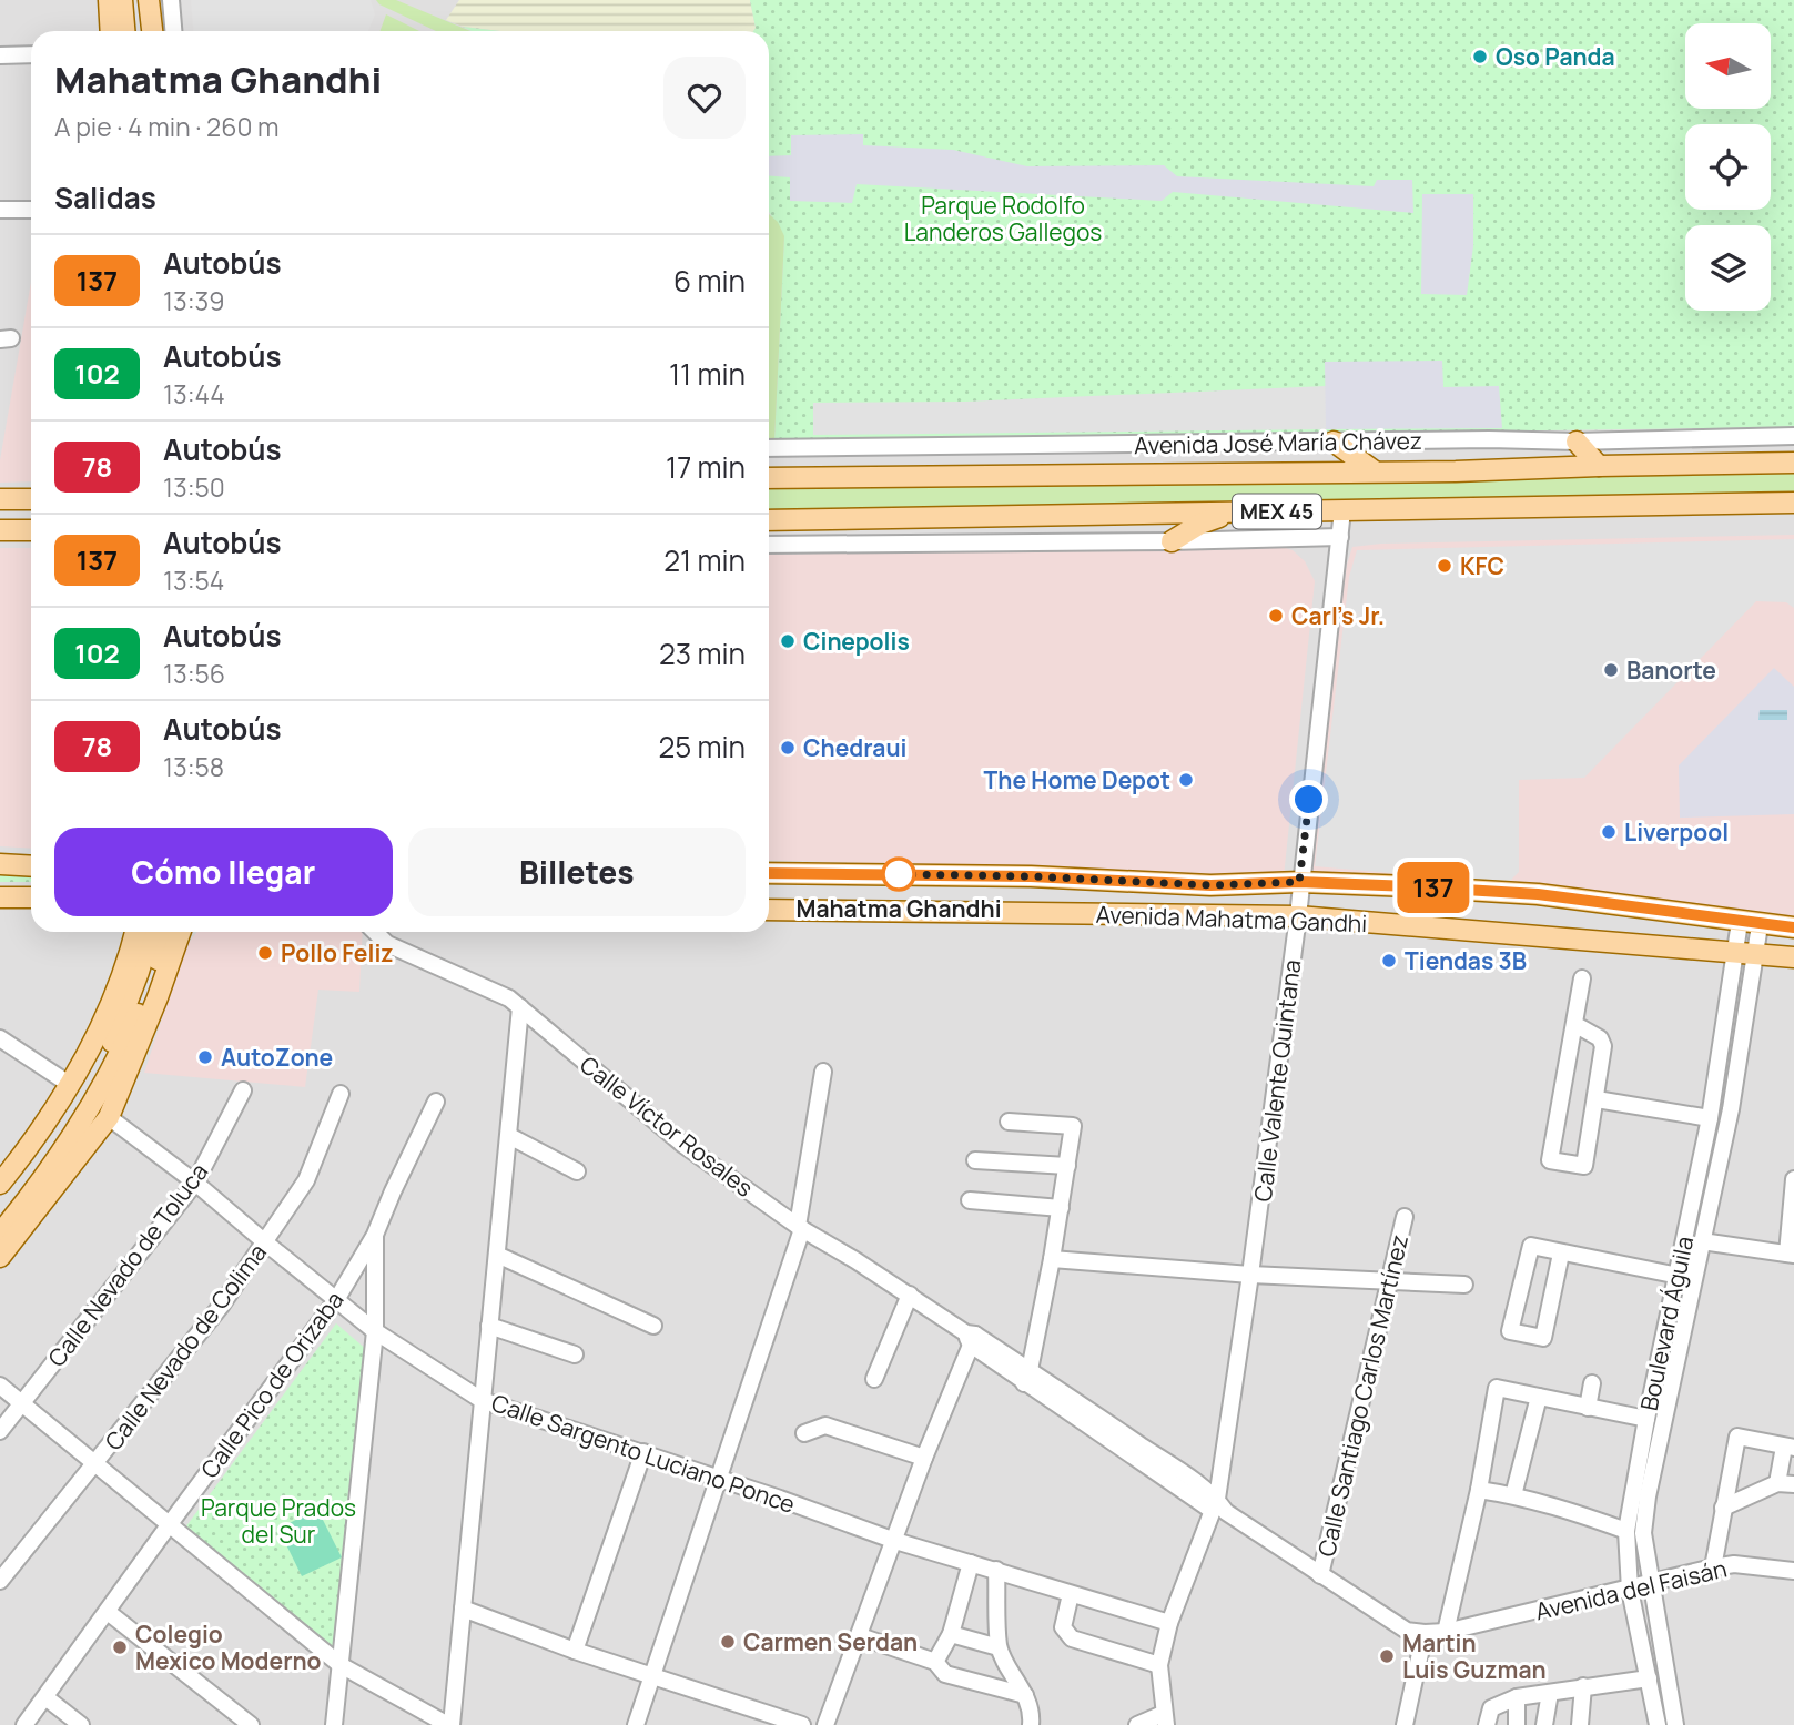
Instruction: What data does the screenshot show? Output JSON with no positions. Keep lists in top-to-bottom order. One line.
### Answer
{"streets":{"main road":["Avenida José María Chávez","MEX 45","Avenida Mahatma Gandhi"],"street":["Calle Valente Quintana","Calle Víctor Rosales","Calle Nevado de Toluca","Boulevard Águila","Calle Nevado de Colima","Calle Pico de Orizaba","Calle Santiago Carlos Martínez","Calle Sargento Luciano Ponce","Avenida del Faisán"]},"crossings":[["MEX 45","Calle Valente Quintana"],["Avenida Mahatma Gandhi","Calle Valente Quintana"],["Avenida Mahatma Gandhi","Boulevard Águila"],["Calle Valente Quintana","Calle Víctor Rosales"],["Calle Valente Quintana","Calle Sargento Luciano Ponce"],["Calle Valente Quintana","Avenida del Faisán"],["Calle Víctor Rosales","Avenida del Faisán"],["Calle Nevado de Toluca","Calle Sargento Luciano Ponce"],["Boulevard Águila","Avenida del Faisán"],["Calle Nevado de Colima","Calle Sargento Luciano Ponce"],["Calle Pico de Orizaba","Calle Sargento Luciano Ponce"],["Calle Santiago Carlos Martínez","Avenida del Faisán"]],"parks":["Parque Rodolfo Landeros Gallegos","Parque Prados del Sur"],"places":["Oso Panda","KFC","Carl's Jr.","Cinepolis","Banorte","Chedraui","The Home Depot","Liverpool","Mahatma Ghandhi","Pollo Feliz","Tiendas 3B","AutoZone","Carmen Serdan","Colegio Mexico Moderno","Martin Luis Guzman"],"lines":["bus line 137"],"north":"left","page":{"on_map":"137","heading":[["Mahatma Ghandhi","A pie · 4 min · 260 m"],"Salidas"],"list":[{"mark":"137","name":"Autobús","note":"13:39","value":"6 min"},{"mark":"102","name":"Autobús","note":"13:44","value":"11 min"},{"mark":"78","name":"Autobús","note":"13:50","value":"17 min"},{"mark":"137","name":"Autobús","note":"13:54","value":"21 min"},{"mark":"102","name":"Autobús","note":"13:56","value":"23 min"},{"mark":"78","name":"Autobús","note":"13:58","value":"25 min"}],"buttons":["Cómo llegar","Billetes"]}}
